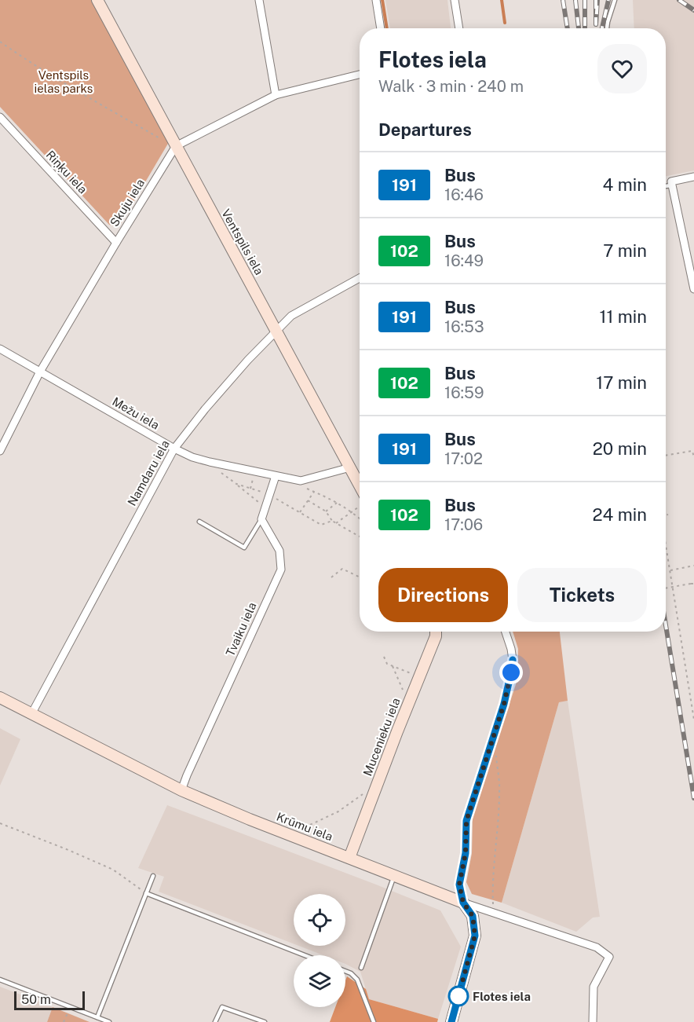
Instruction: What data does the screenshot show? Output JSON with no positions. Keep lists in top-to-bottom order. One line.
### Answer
{"streets":{"street":["Riņķu iela","Skuju iela","Ventspils iela","Mežu iela","Namdaru iela","Tvaiku iela","Mucenieku iela","Krūmu iela"]},"crossings":[["Riņķu iela","Skuju iela"],["Skuju iela","Ventspils iela"],["Skuju iela","Mežu iela"],["Ventspils iela","Mežu iela"],["Ventspils iela","Namdaru iela"],["Mežu iela","Namdaru iela"],["Namdaru iela","Krūmu iela"],["Tvaiku iela","Krūmu iela"],["Mucenieku iela","Krūmu iela"]],"parks":["Ventspils ielas parks"],"places":["Flotes iela"],"lines":["bus line 191"],"scale_bar":"50 m","page":{"heading":[["Flotes iela","Walk · 3 min · 240 m"],"Departures"],"list":[{"mark":"191","name":"Bus","note":"16:46","value":"4 min"},{"mark":"102","name":"Bus","note":"16:49","value":"7 min"},{"mark":"191","name":"Bus","note":"16:53","value":"11 min"},{"mark":"102","name":"Bus","note":"16:59","value":"17 min"},{"mark":"191","name":"Bus","note":"17:02","value":"20 min"},{"mark":"102","name":"Bus","note":"17:06","value":"24 min"}],"buttons":["Directions","Tickets"],"scale":"50 m"}}
